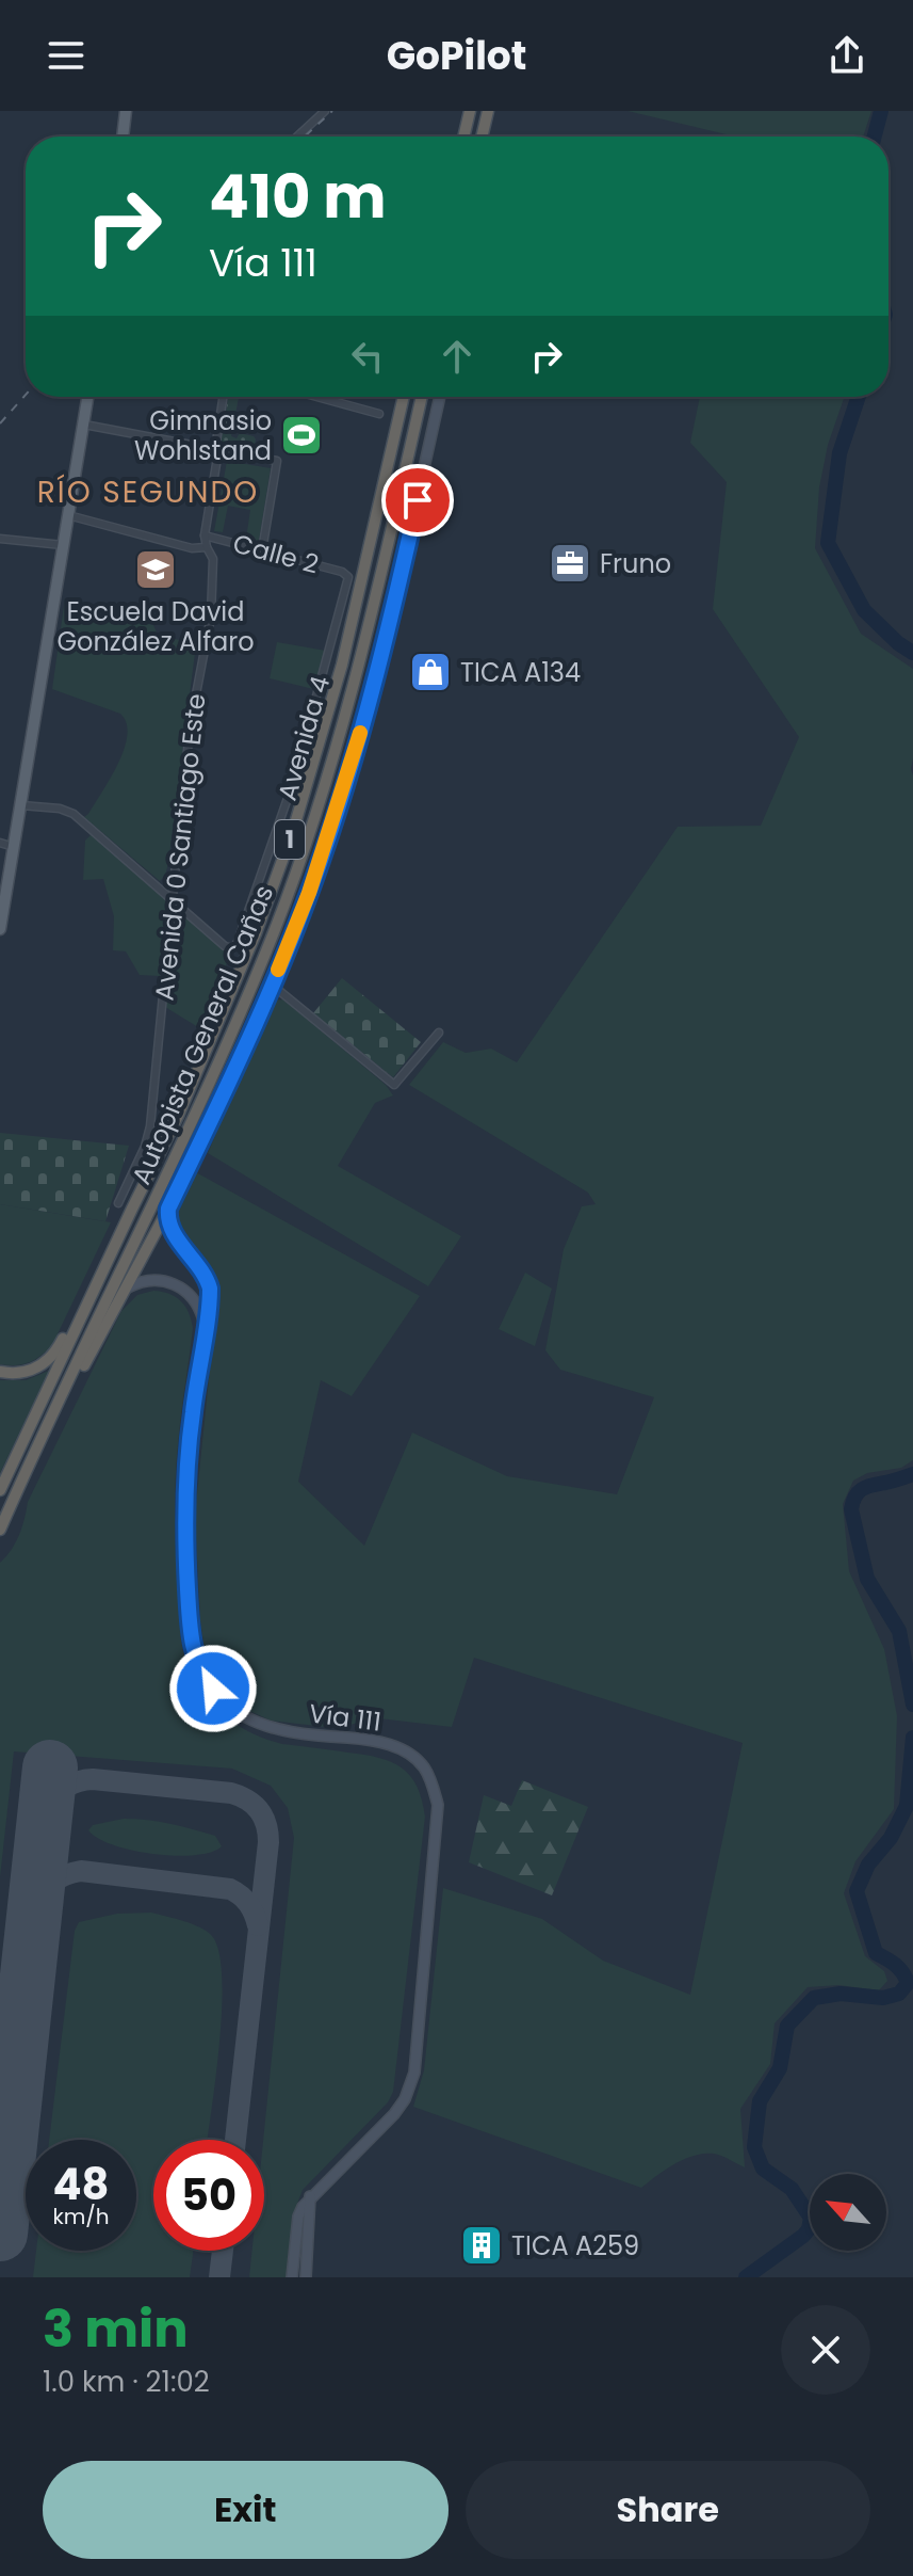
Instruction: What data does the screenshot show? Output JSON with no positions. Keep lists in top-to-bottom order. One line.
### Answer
{"streets":{"highway":["1","Autopista General Cañas"],"main road":["Vía 111"],"street":["Calle 2","Avenida 4","Avenida 0 Santiago Este"]},"crossings":[["Calle 2","Avenida 4"],["Calle 2","Avenida 0 Santiago Este"],["Avenida 4","Avenida 0 Santiago Este"]],"districts":["RÍO SEGUNDO"],"places":{"sports":["Gimnasio Wohlstand"],"office":["Fruno"],"school or university":["Escuela David González Alfaro"],"shop":["TICA A134"],"building":["TICA A259"]},"north":"top left","page":{"header":"GoPilot","turn":["410 m","Vía 111"],"speed":"48 km/h","limit":"50","heading":["3 min","1.0 km · 21:02"],"buttons":["Exit","Share"]}}
